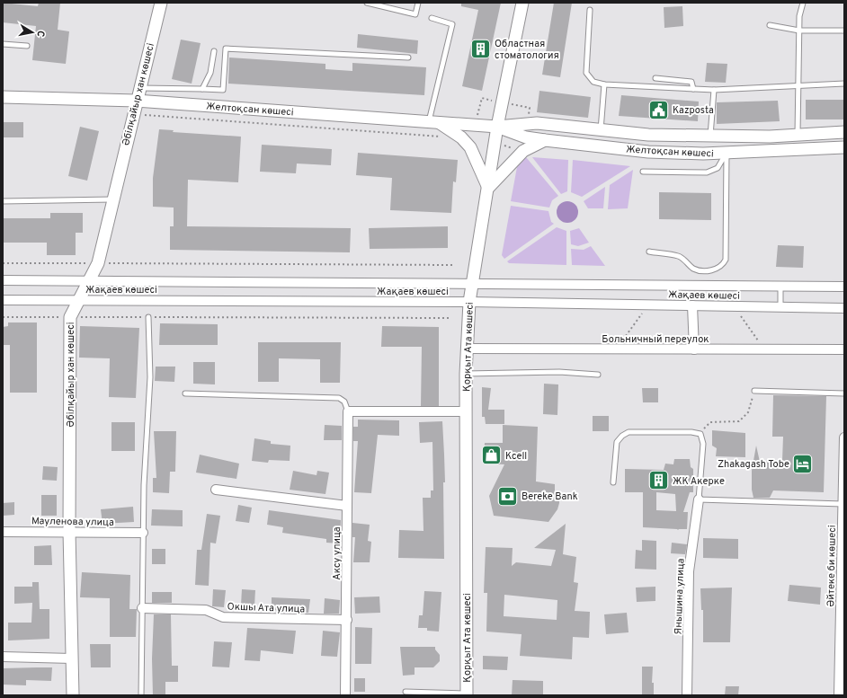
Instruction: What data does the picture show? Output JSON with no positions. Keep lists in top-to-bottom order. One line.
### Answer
{"streets":{"street":["Әбілқайыр хан көшесі","Желтоқсан көшесі","Жақаев көшесі","Больничный переулок","Қорқыт Ата көшесі","Мауленова улица","Аксу улица","Әйтеке би көшесі","Янышина улица","Окшы Ата улица"]},"crossings":[["Әбілқайыр хан көшесі","Желтоқсан көшесі"],["Әбілқайыр хан көшесі","Жақаев көшесі"],["Әбілқайыр хан көшесі","Мауленова улица"],["Желтоқсан көшесі","Қорқыт Ата көшесі"],["Жақаев көшесі","Қорқыт Ата көшесі"],["Больничный переулок","Қорқыт Ата көшесі"],["Аксу улица","Окшы Ата улица"]],"places":{"building":["Областная стоматология","ЖК Акерке"],"public building":["Kazposta"],"shop":["Kcell"],"hotel":["Zhakagash Tobe"],"bank":["Bereke Bank"]},"north":"right"}
